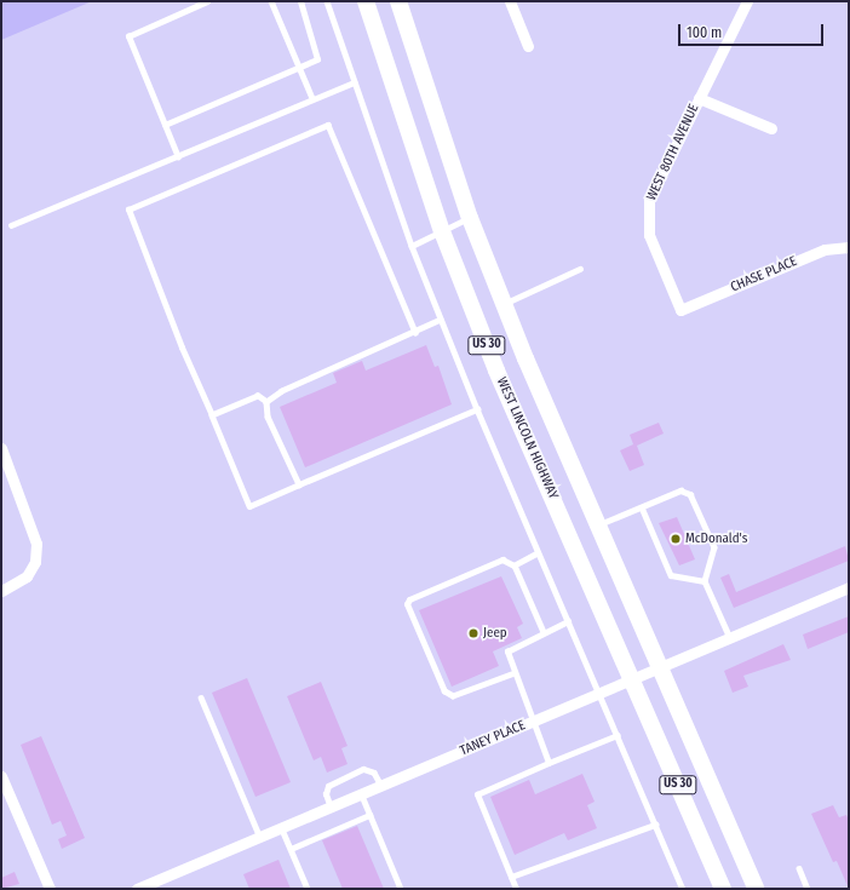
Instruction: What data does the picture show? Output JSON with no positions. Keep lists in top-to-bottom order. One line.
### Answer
{"streets":{"main road":["US 30","WEST LINCOLN HIGHWAY"],"street":["WEST 80TH AVENUE","CHASE PLACE","TANEY PLACE"]},"crossings":[["WEST 80TH AVENUE","CHASE PLACE"],["US 30","WEST LINCOLN HIGHWAY"],["US 30","TANEY PLACE"],["WEST LINCOLN HIGHWAY","TANEY PLACE"]],"places":["McDonald's","Jeep"],"scale_bar":"100 m"}
